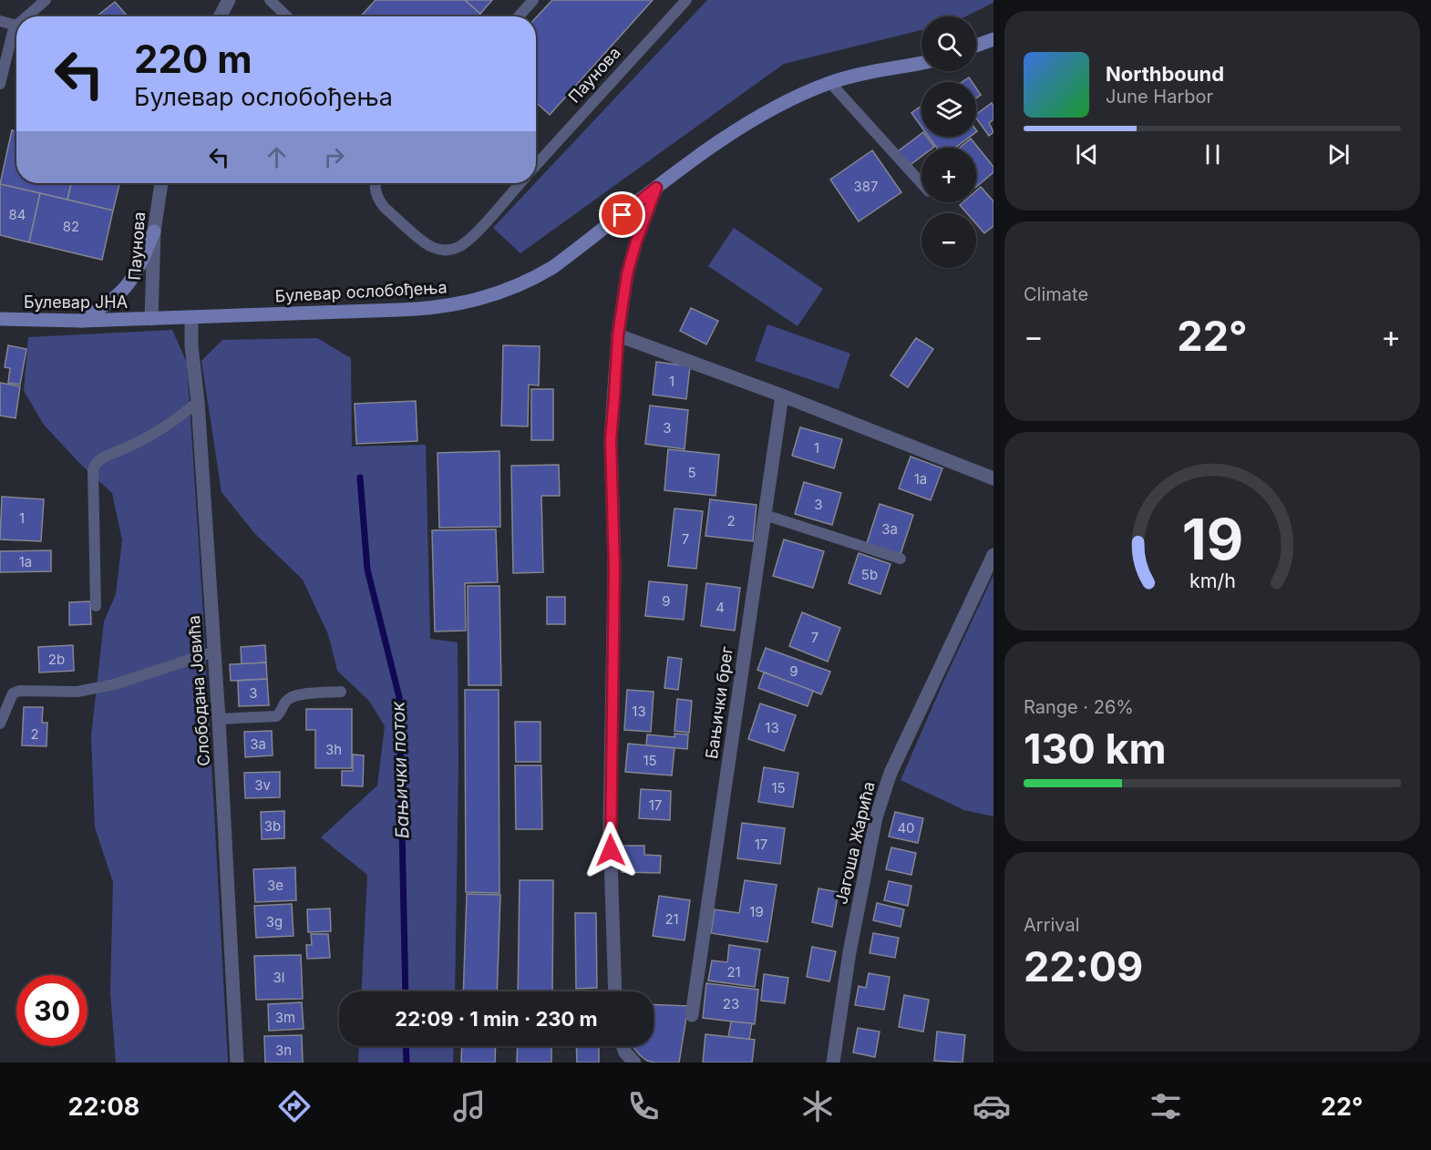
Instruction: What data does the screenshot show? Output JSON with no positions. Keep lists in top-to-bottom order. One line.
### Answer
{"streets":{"main road":["Булевар ослобођења","Булевар ЈНА"],"street":["Паунова","Слободана Јовића","Бањички брег","Јагоша Жарића"]},"crossings":[["Паунова","Булевар ослобођења"],["Паунова","Булевар ЈНА"],["Булевар ослобођења","Булевар ЈНА"],["Булевар ослобођења","Слободана Јовића"]],"water":["Бањички поток"],"house_numbers":["387","84","82","1","3","1","5","1a","3","1","2","3a","7","1a","5b","9","4","7","2b","9","3","13","13","2","3a","3h","15","3v","15","17","3b","40","17","3e","19","21","3g","21","3l","23","3m","3n"],"page":{"map_buttons":["+","−"],"turn":["220 m","Булевар ослобођења"],"song":["Northbound","June Harbor"],"tile":["Climate",["Range · 26%","130 km"],["Arrival","22:09"]],"heat":["−","22°","+"],"limit":"30","trip":"22:09 · 1 min · 230 m","tabs":["22:08","22°"],"gauge":["19","km/h"]}}
